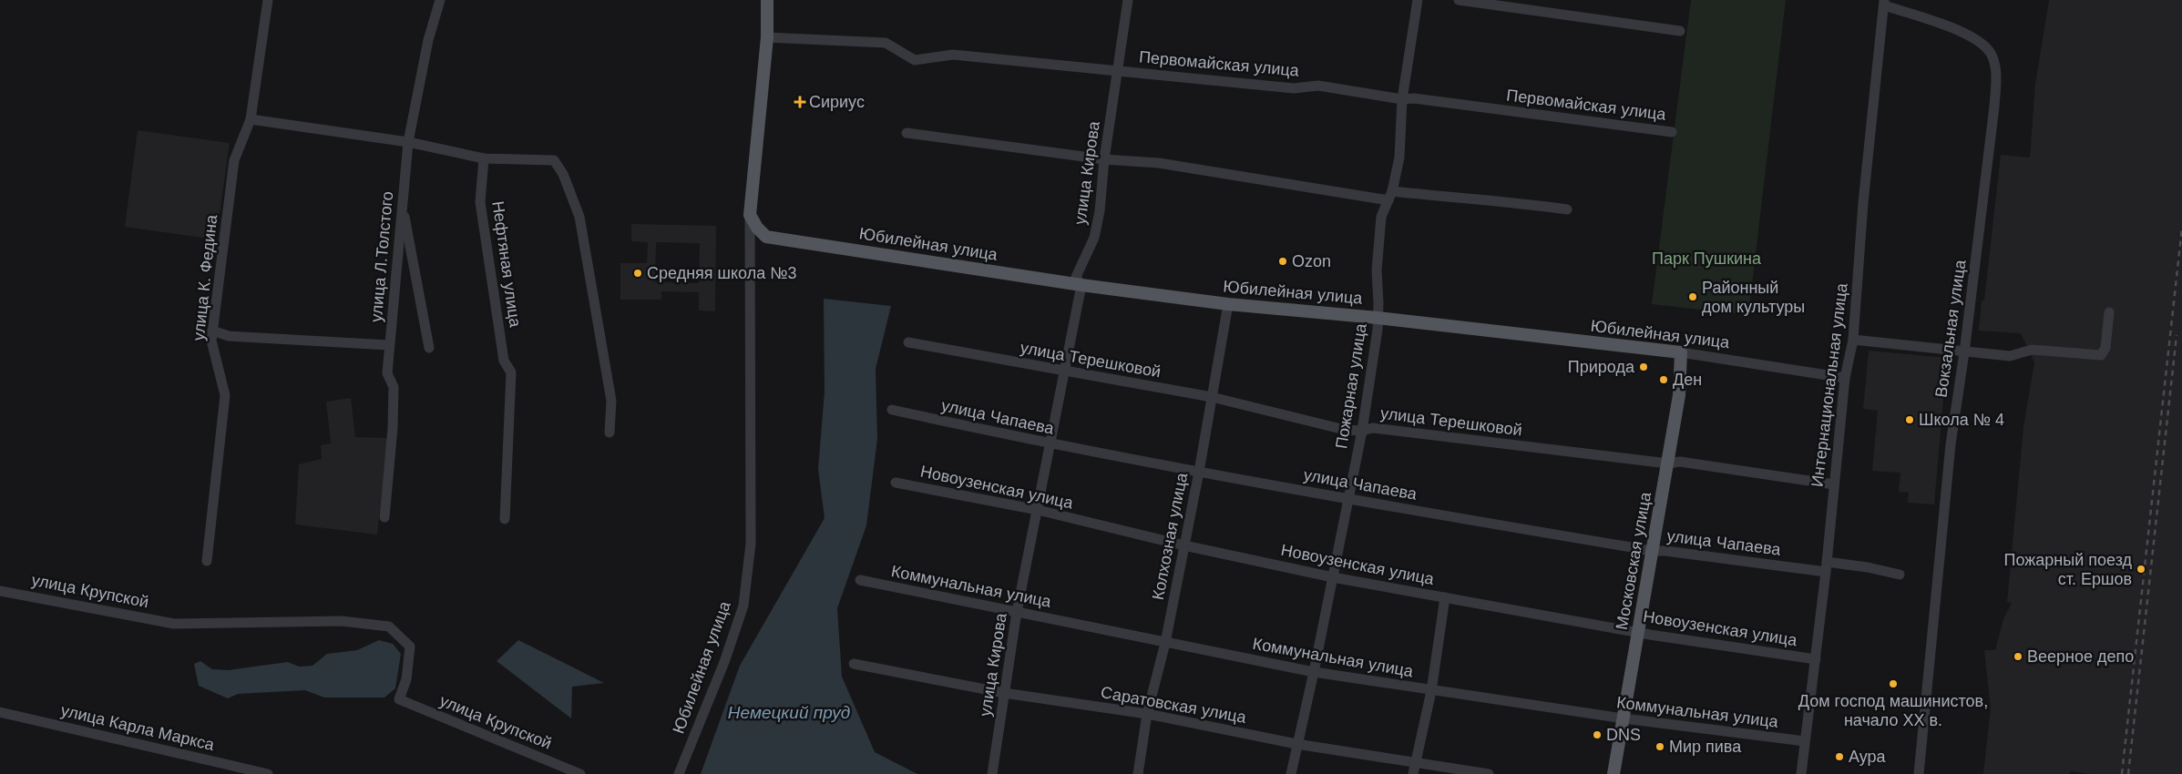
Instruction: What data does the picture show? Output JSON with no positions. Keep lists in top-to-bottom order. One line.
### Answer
{"streets":{"main road":["Юбилейная улица","Московская улица"],"street":["Первомайская улица","улица Кирова","улица Л.Толстого","Нефтяная улица","улица К. Федина","Вокзальная улица","улица Терешковой","Интернациональная улица","Пожарная улица","улица Чапаева","Новоузенская улица","Колхозная улица","Коммунальная улица","улица Крупской","Саратовская улица","улица Карла Маркса"]},"crossings":[["Первомайская улица","улица Кирова"],["Первомайская улица","Юбилейная улица"],["Первомайская улица","Пожарная улица"],["улица Кирова","Юбилейная улица"],["улица Кирова","улица Терешковой"],["улица Кирова","улица Чапаева"],["улица Кирова","Новоузенская улица"],["улица Кирова","Коммунальная улица"],["улица Кирова","Саратовская улица"],["Юбилейная улица","Интернациональная улица"],["Юбилейная улица","Пожарная улица"],["Юбилейная улица","Колхозная улица"],["Юбилейная улица","Московская улица"],["Вокзальная улица","Интернациональная улица"],["улица Терешковой","Интернациональная улица"],["улица Терешковой","Пожарная улица"],["улица Терешковой","Колхозная улица"],["улица Терешковой","Московская улица"],["Интернациональная улица","улица Чапаева"],["Интернациональная улица","Новоузенская улица"],["Интернациональная улица","Коммунальная улица"],["Пожарная улица","улица Чапаева"],["Пожарная улица","Новоузенская улица"],["Пожарная улица","Коммунальная улица"],["Пожарная улица","Саратовская улица"],["улица Чапаева","Колхозная улица"],["улица Чапаева","Московская улица"],["Новоузенская улица","Колхозная улица"],["Новоузенская улица","Московская улица"],["Колхозная улица","Коммунальная улица"],["Колхозная улица","Саратовская улица"],["Московская улица","Коммунальная улица"]],"water":["Немецкий пруд"],"parks":["Парк Пушкина"],"places":{"health":["Сириус"],"other":["Ozon","Средняя школа №3","Районный дом культуры","Природа","Ден","Школа № 4","Пожарный поезд ст. Ершов","Веерное депо","Дом господ машинистов, начало XX в.","DNS","Мир пива","Аура"]}}
